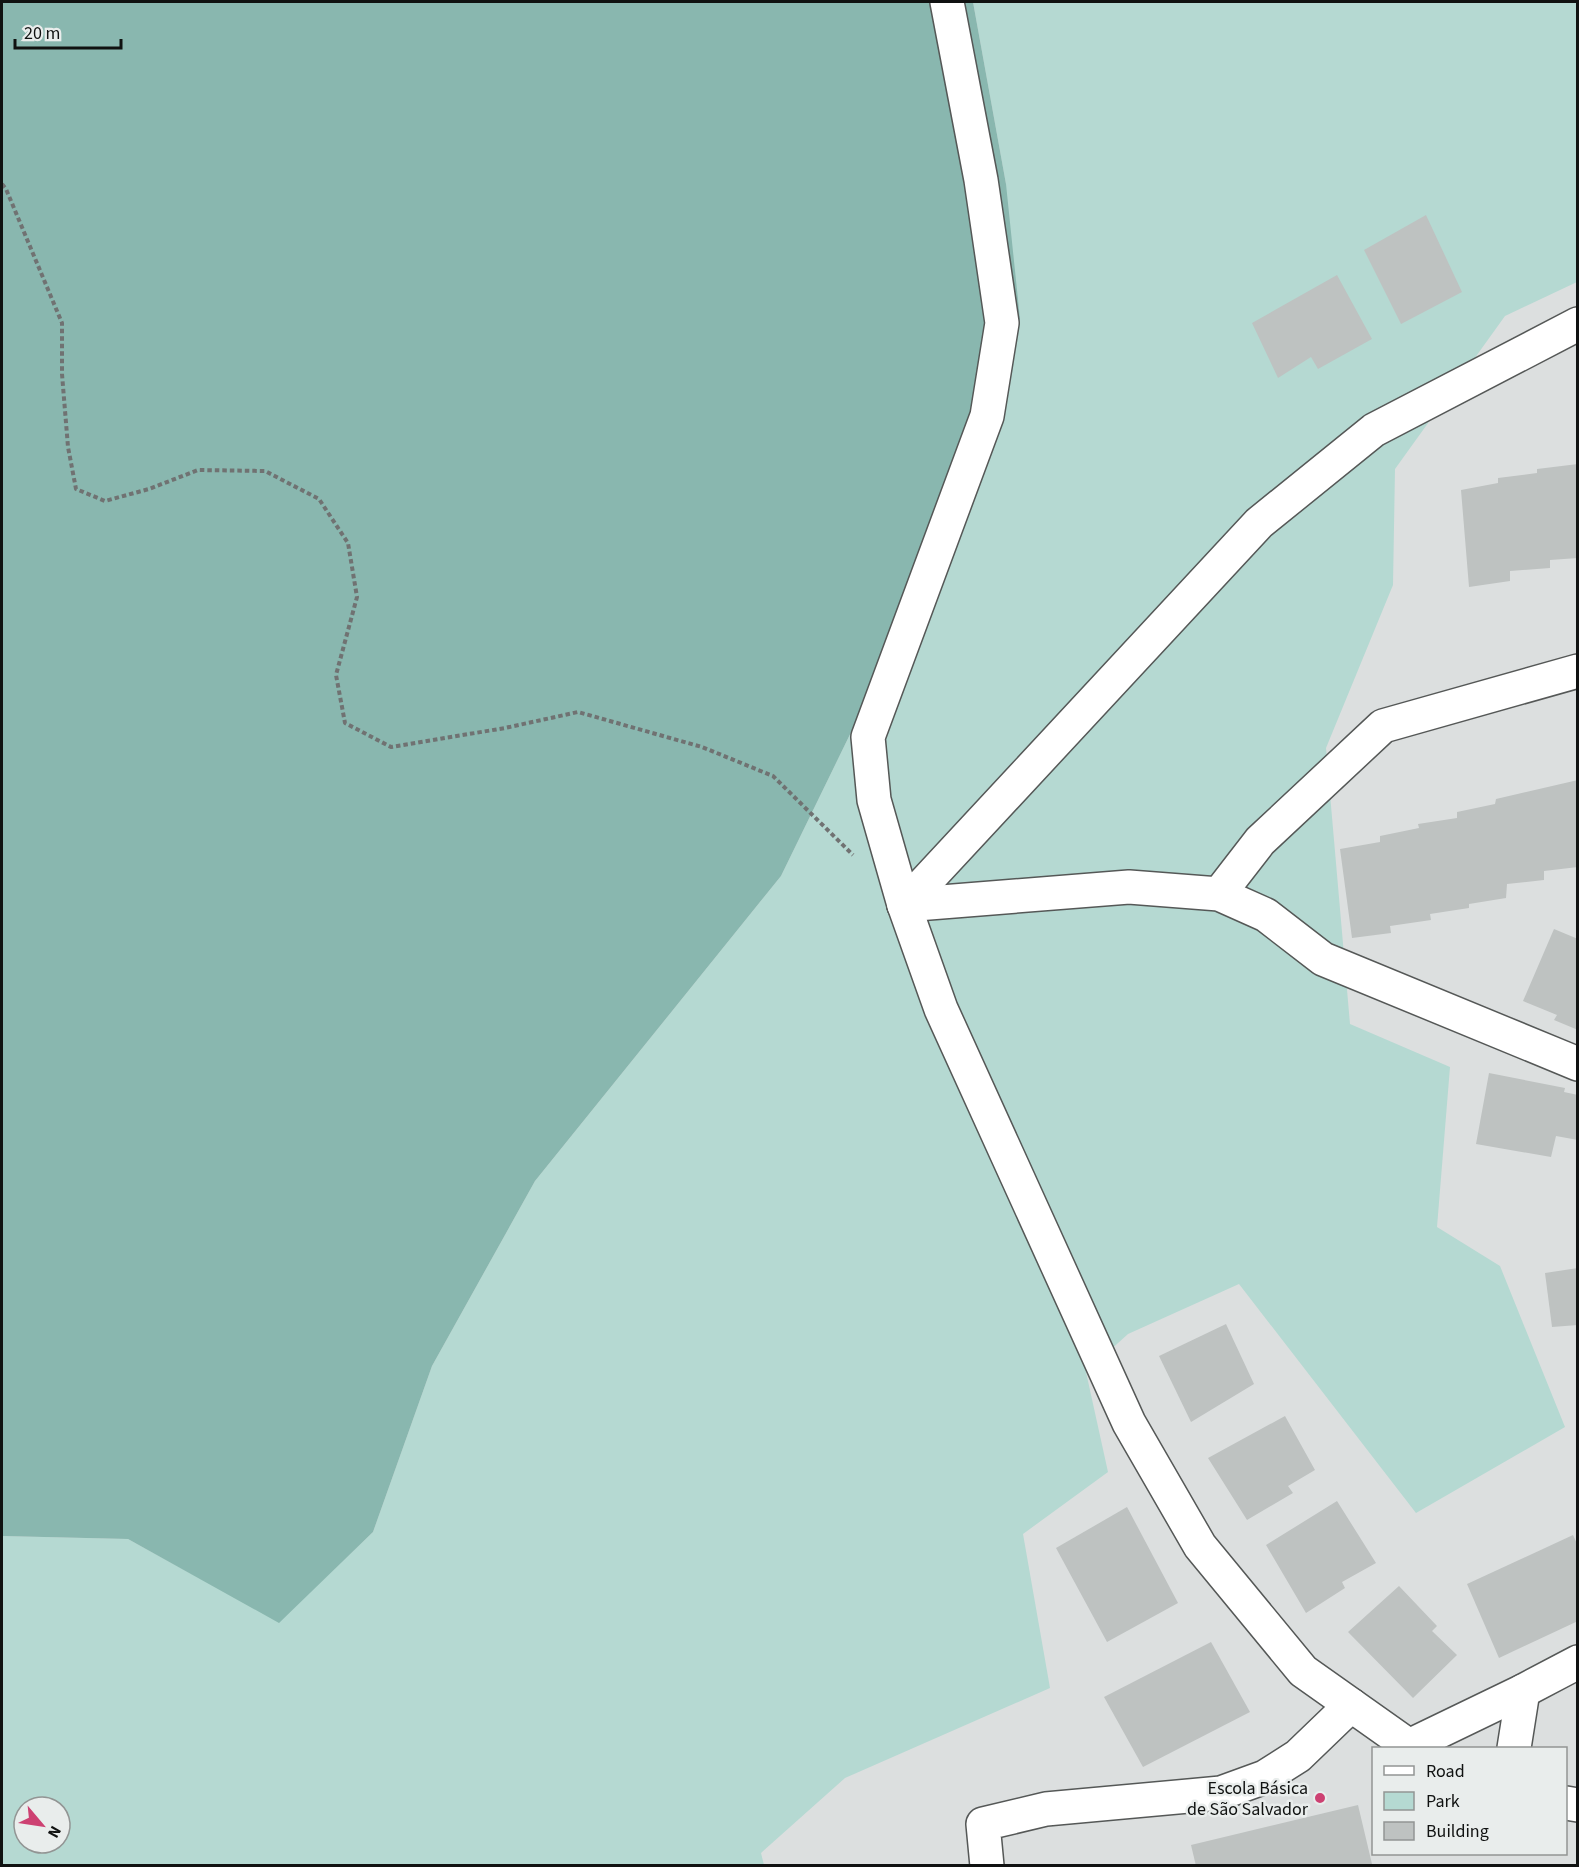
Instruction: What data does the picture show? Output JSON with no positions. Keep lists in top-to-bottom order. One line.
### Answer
{"places":["Escola Básica de São Salvador"],"legend":["Road","Park","Building"],"scale_bar":"20 m","north":"bottom right"}
